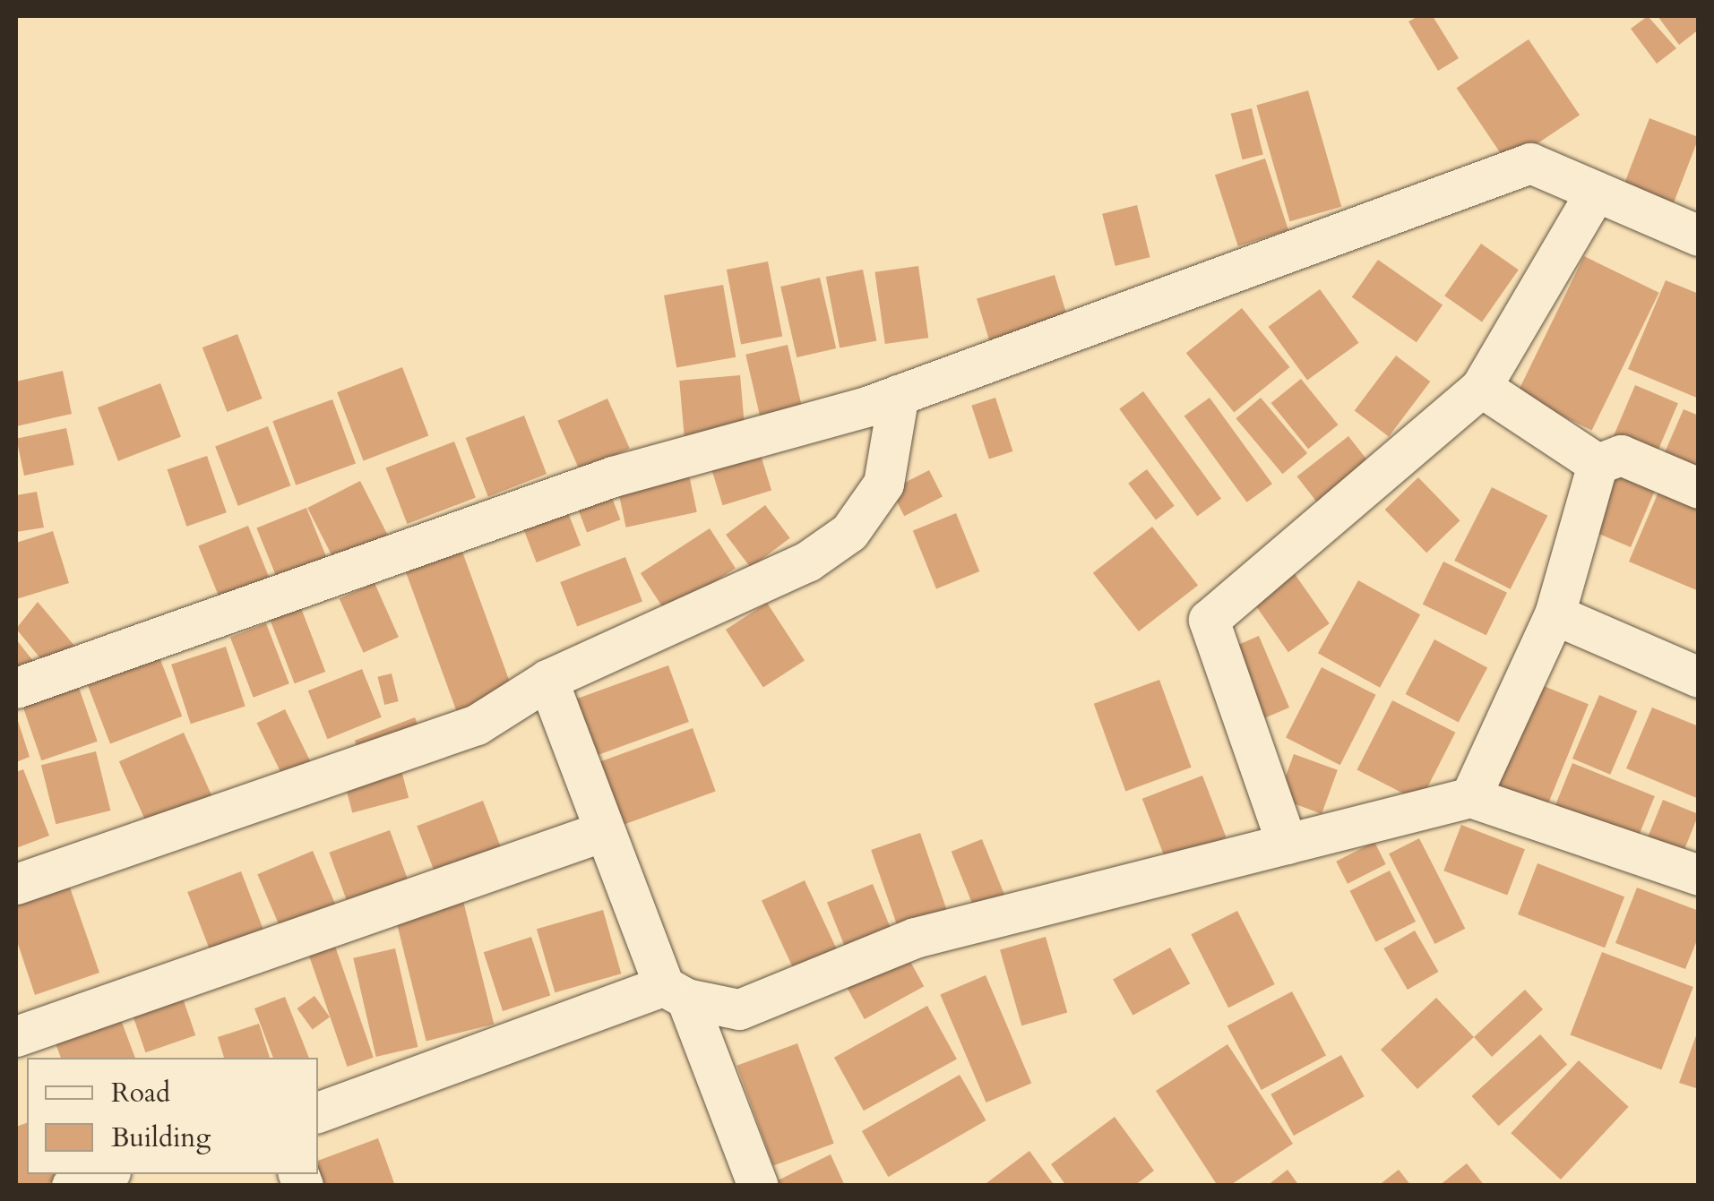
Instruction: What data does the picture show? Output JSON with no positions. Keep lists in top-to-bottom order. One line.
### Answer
{"legend":["Road","Building"]}
